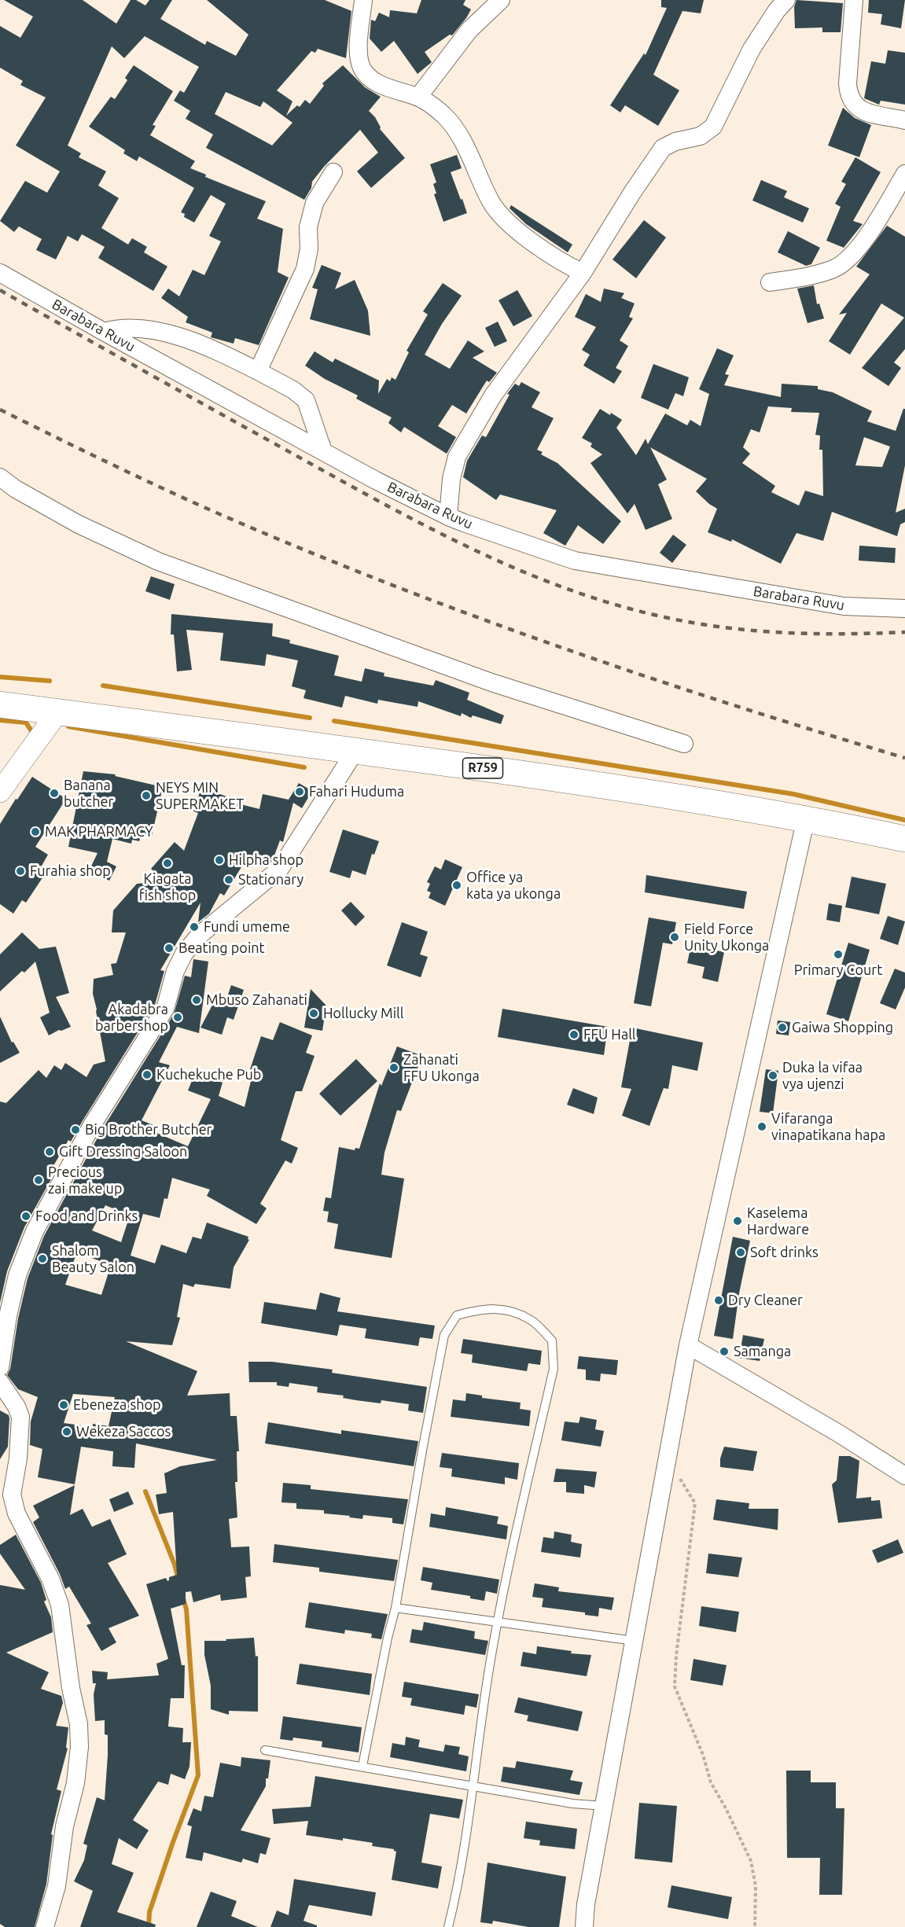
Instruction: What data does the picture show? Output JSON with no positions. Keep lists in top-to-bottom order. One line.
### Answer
{"streets":{"main road":["R759"],"street":["Barabara Ruvu"]},"places":["Fahari Huduma","Banana butcher","NEYS MIN SUPERMAKET","MAK PHARMACY","Hilpha shop","Kiagata fish shop","Furahia shop","Stationary","Office ya kata ya ukonga","Fundi umeme","Field Force Unity Ukonga","Beating point","Primary Court","Mbuso Zahanati","Hollucky Mill","Akadabra barbershop","Gaiwa Shopping","FFU Hall","Zahanati FFU Ukonga","Kuchekuche Pub","Duka la vifaa vya ujenzi","Vifaranga vinapatikana hapa","Big Brother Butcher","Gift Dressing Saloon","Precious zai make up","Food and Drinks","Kaselema Hardware","Soft drinks","Shalom Beauty Salon","Dry Cleaner","Samanga","Ebeneza shop","Wekeza Saccos"]}
